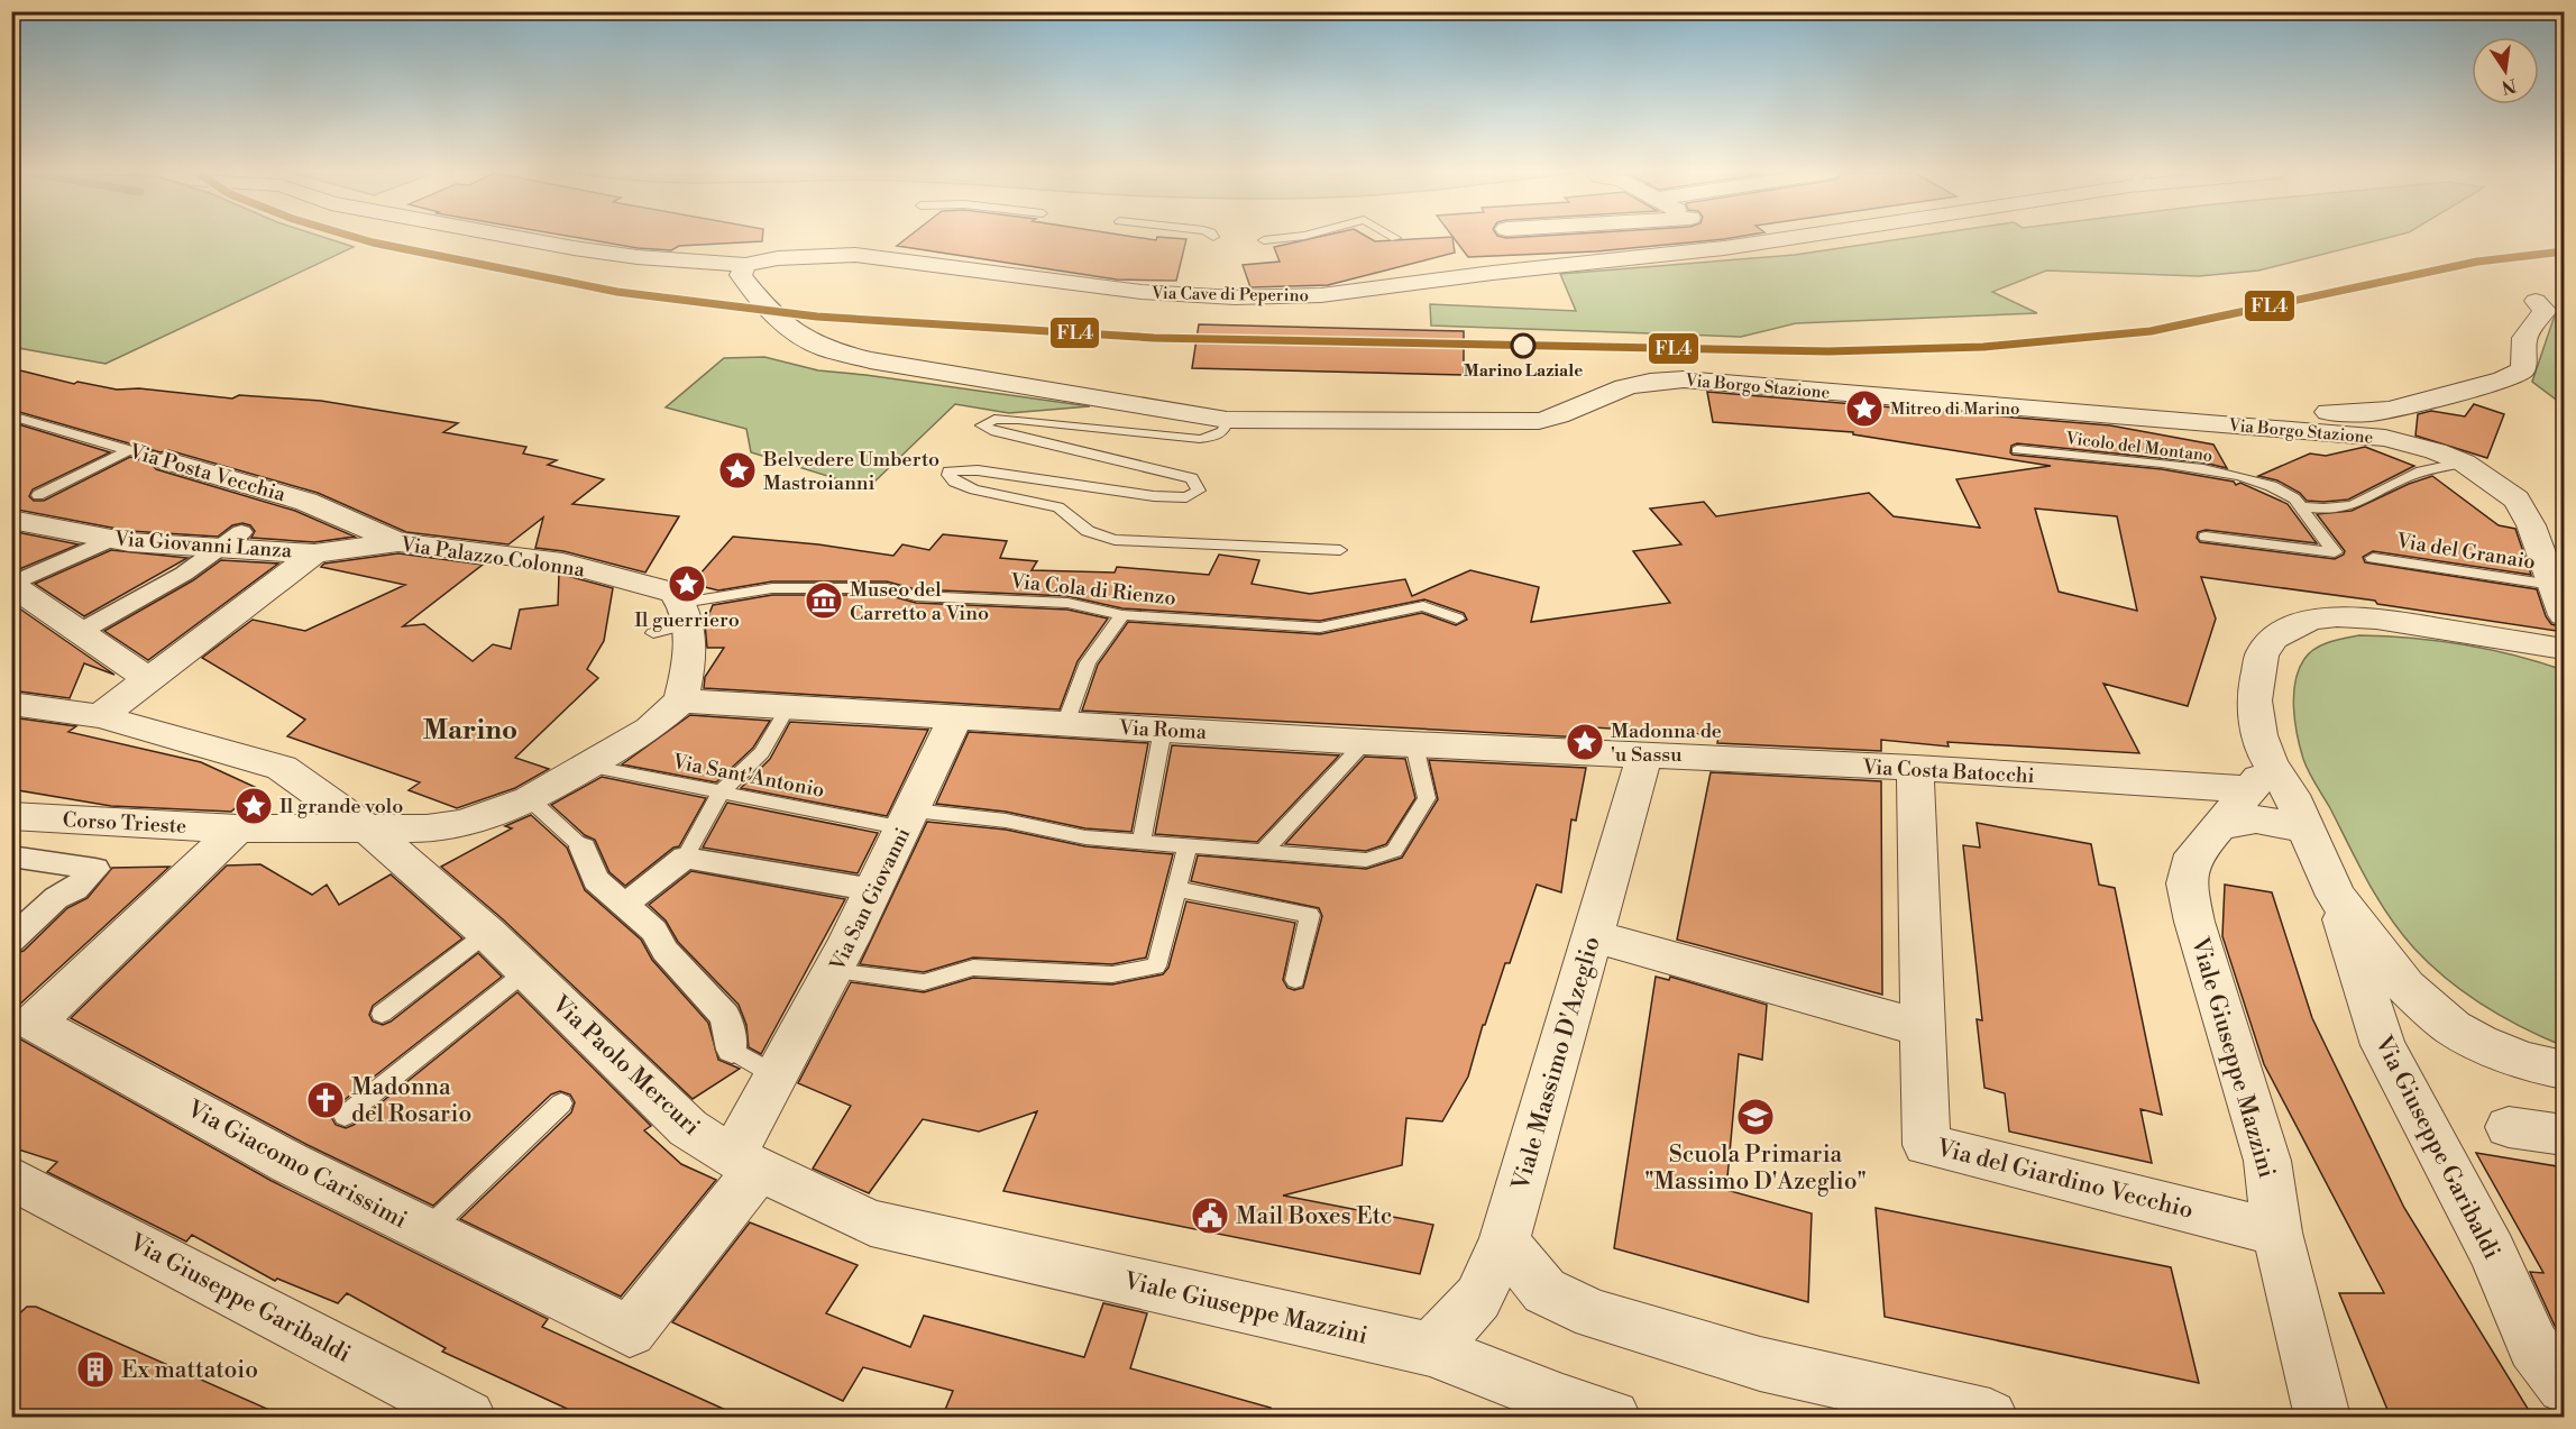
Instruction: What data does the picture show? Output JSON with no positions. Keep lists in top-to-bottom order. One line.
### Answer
{"streets":{"street":["Via Cave di Peperino","Via Borgo Stazione","Via Posta Vecchia","Via Giovanni Lanza","Via Palazzo Colonna","Via Roma","Via Costa Batocchi","Corso Trieste","Via San Giovanni","Viale Giuseppe Mazzini","Viale Massimo D'Azeglio","Via Paolo Mercuri","Via Giuseppe Garibaldi","Via Giacomo Carissimi","Via del Giardino Vecchio"],"lane":["Vicolo del Montano","Via del Granaio","Via Cola di Rienzo","Via Sant'Antonio"]},"crossings":[["Via Borgo Stazione","Via del Granaio"],["Via Posta Vecchia","Via Palazzo Colonna"],["Via Giovanni Lanza","Via Palazzo Colonna"],["Via Palazzo Colonna","Via Cola di Rienzo"],["Via Palazzo Colonna","Via Paolo Mercuri"],["Via Roma","Via Costa Batocchi"],["Via Roma","Via Sant'Antonio"],["Via Roma","Via San Giovanni"],["Via Roma","Viale Massimo D'Azeglio"],["Via Costa Batocchi","Viale Giuseppe Mazzini"],["Via Costa Batocchi","Viale Massimo D'Azeglio"],["Via Costa Batocchi","Via del Giardino Vecchio"],["Via Sant'Antonio","Via San Giovanni"],["Corso Trieste","Via Paolo Mercuri"],["Corso Trieste","Via Giacomo Carissimi"],["Via San Giovanni","Via Paolo Mercuri"],["Via San Giovanni","Via Giacomo Carissimi"],["Viale Giuseppe Mazzini","Viale Massimo D'Azeglio"],["Viale Giuseppe Mazzini","Via Paolo Mercuri"],["Viale Giuseppe Mazzini","Via del Giardino Vecchio"],["Via Paolo Mercuri","Via Giacomo Carissimi"]],"districts":["Marino"],"places":{"other":["Marino Laziale"],"place":["Mitreo di Marino","Belvedere Umberto Mastroianni","Il guerriero","Madonna de 'u Sassu","Il grande volo"],"museum":["Museo del Carretto a Vino"],"church":["Madonna del Rosario"],"school or university":["Scuola Primaria \"Massimo D'Azeglio\""],"public building":["Mail Boxes Etc"],"building":["Ex mattatoio"]},"lines":["transit line FL4"],"north":"bottom"}
